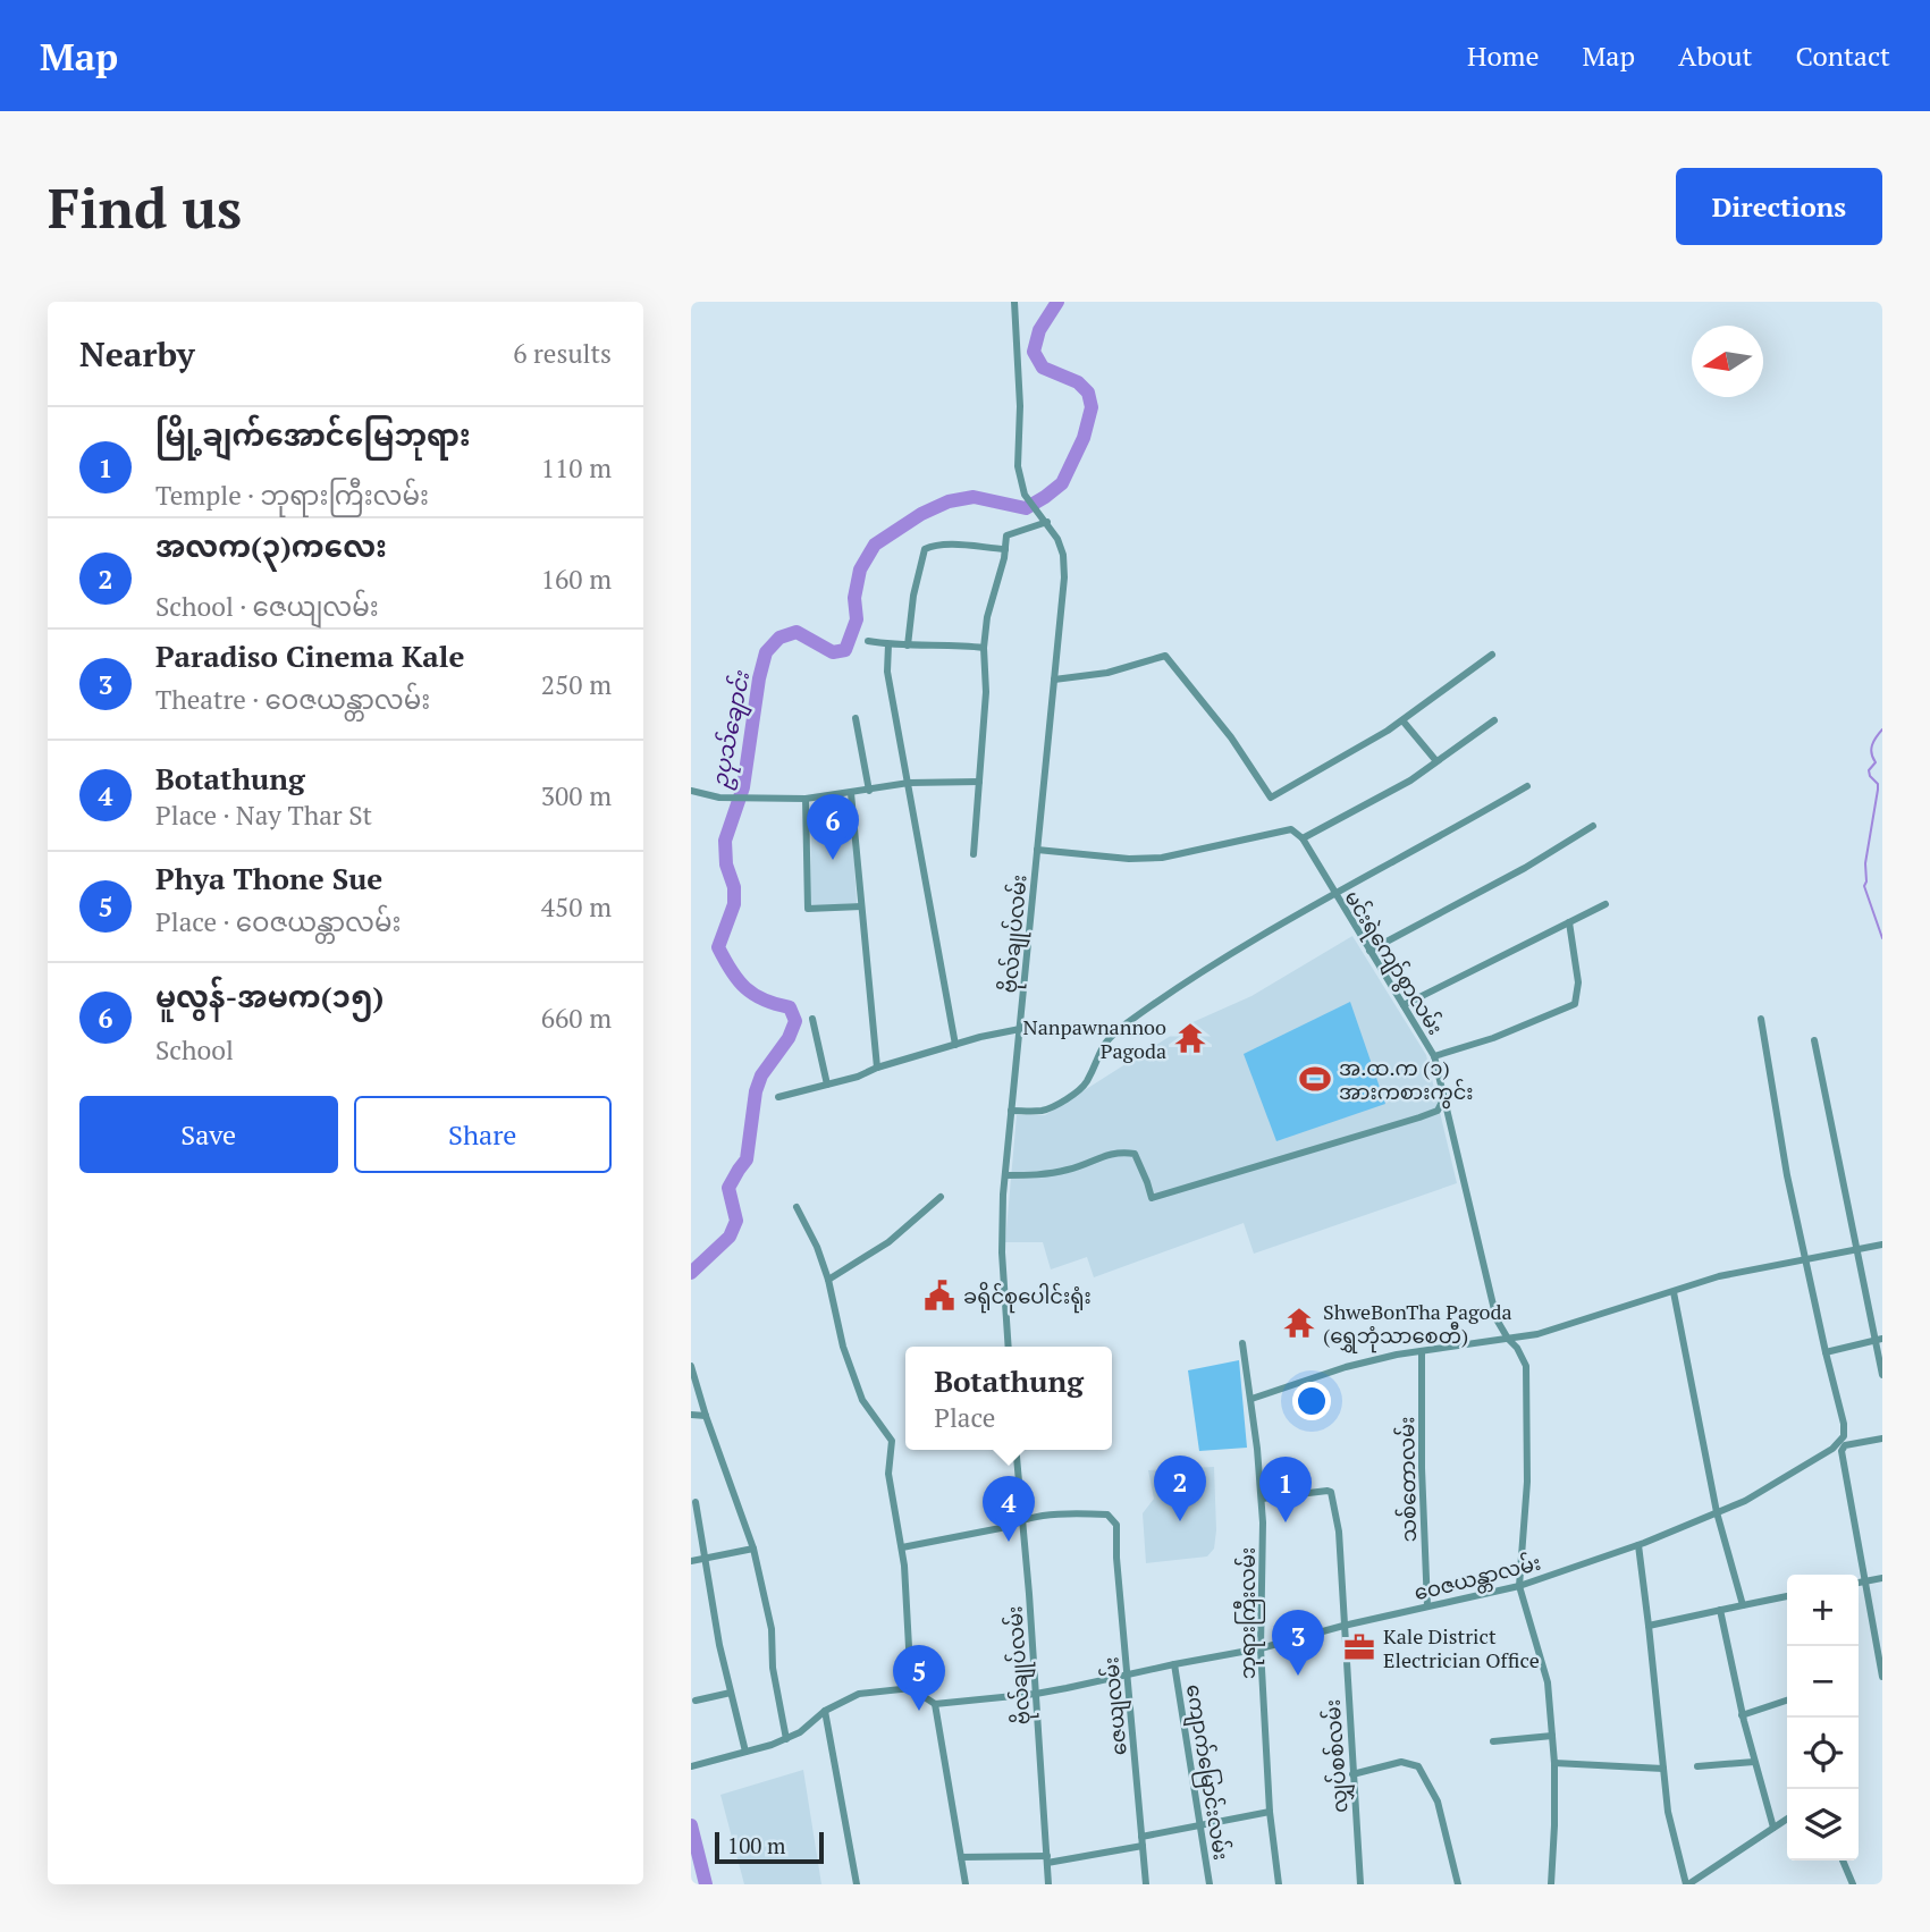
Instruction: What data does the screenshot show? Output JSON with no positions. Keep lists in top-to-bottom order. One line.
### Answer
{"streets":{"street":["ဗိုလ်ချုပ်လမ်း","မင်းရဲကျော်စွာလမ်း","သစ်တောလမ်း","ဝေဇယန္တာလမ်း","ဘုရားကြီးလမ်း","ဇေယျလမ်း","လျှပ်စစ်လမ်း","ကျောက်မြောင်းလမ်း"]},"crossings":[["ဗိုလ်ချုပ်လမ်း","ဝေဇယန္တာလမ်း"],["ဗိုလ်ချုပ်လမ်း","ဇေယျလမ်း"],["မင်းရဲကျော်စွာလမ်း","ဝေဇယန္တာလမ်း"],["သစ်တောလမ်း","ဝေဇယန္တာလမ်း"],["ဝေဇယန္တာလမ်း","ဘုရားကြီးလမ်း"],["ဝေဇယန္တာလမ်း","ဇေယျလမ်း"],["ဝေဇယန္တာလမ်း","လျှပ်စစ်လမ်း"],["ဝေဇယန္တာလမ်း","ကျောက်မြောင်းလမ်း"],["ဘုရားကြီးလမ်း","လျှပ်စစ်လမ်း"]],"water":["ဥပုသ်ချောင်း"],"places":{"temple":["Nanpawnannoo Pagoda","ShweBonTha Pagoda (ရွှေဘုံသာစေတီ)"],"sports":["အ.ထ.က (၁) အားကစားကွင်း"],"public building":["ခရိုင်စုပေါင်းရုံး"],"office":["Kale District Electrician Office"]},"scale_bar":"100 m","north":"left","page":{"header":"Map","nav":["Home","Map","About","Contact"],"buttons":["Directions",["Save","Share"]],"title":"Find us","heading":["Nearby","6 results"],"list":[{"mark":"1","name":"မြို့ချက်အောင်မြေဘုရား","note":"Temple · ဘုရားကြီးလမ်း","value":"110 m"},{"mark":"2","name":"အလက(၃)ကလေး","note":"School · ဇေယျလမ်း","value":"160 m"},{"mark":"3","name":"Paradiso Cinema Kale","note":"Theatre · ဝေဇယန္တာလမ်း","value":"250 m"},{"mark":"4","name":"Botathung","note":"Place · Nay Thar St","value":"300 m"},{"mark":"5","name":"Phya Thone Sue","note":"Place · ဝေဇယန္တာလမ်း","value":"450 m"},{"mark":"6","name":"မူလွန်-အမက(၁၅)","note":"School","value":"660 m"}],"pins":["6","2","1","4","3","5"],"popup":["Botathung","Place"],"map_buttons":["+","−"],"scale":"100 m"}}
